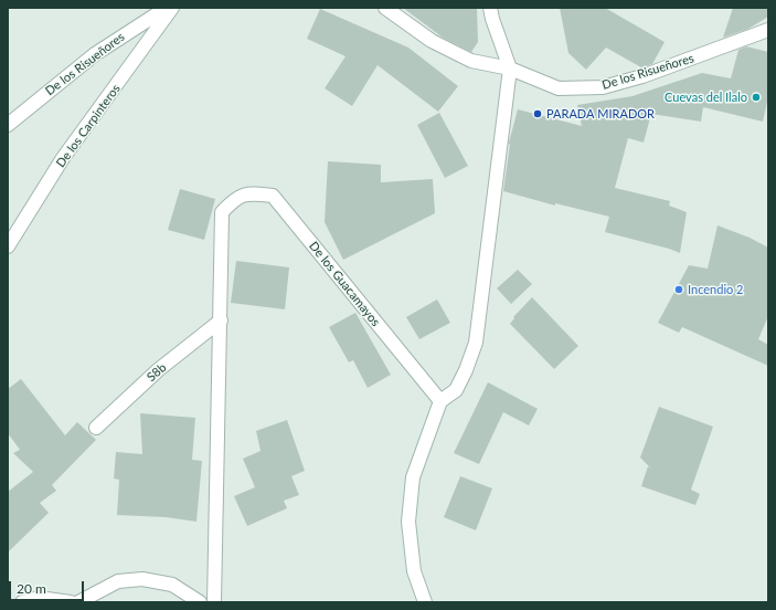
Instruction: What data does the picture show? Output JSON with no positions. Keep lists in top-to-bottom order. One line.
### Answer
{"streets":{"street":["De los Risueñores","De los Carpinteros","De los Guacamayos","S8b"]},"crossings":[["De los Guacamayos","S8b"]],"places":["Cuevas del Ilalo","PARADA MIRADOR","Incendio 2"],"scale_bar":"20 m"}
